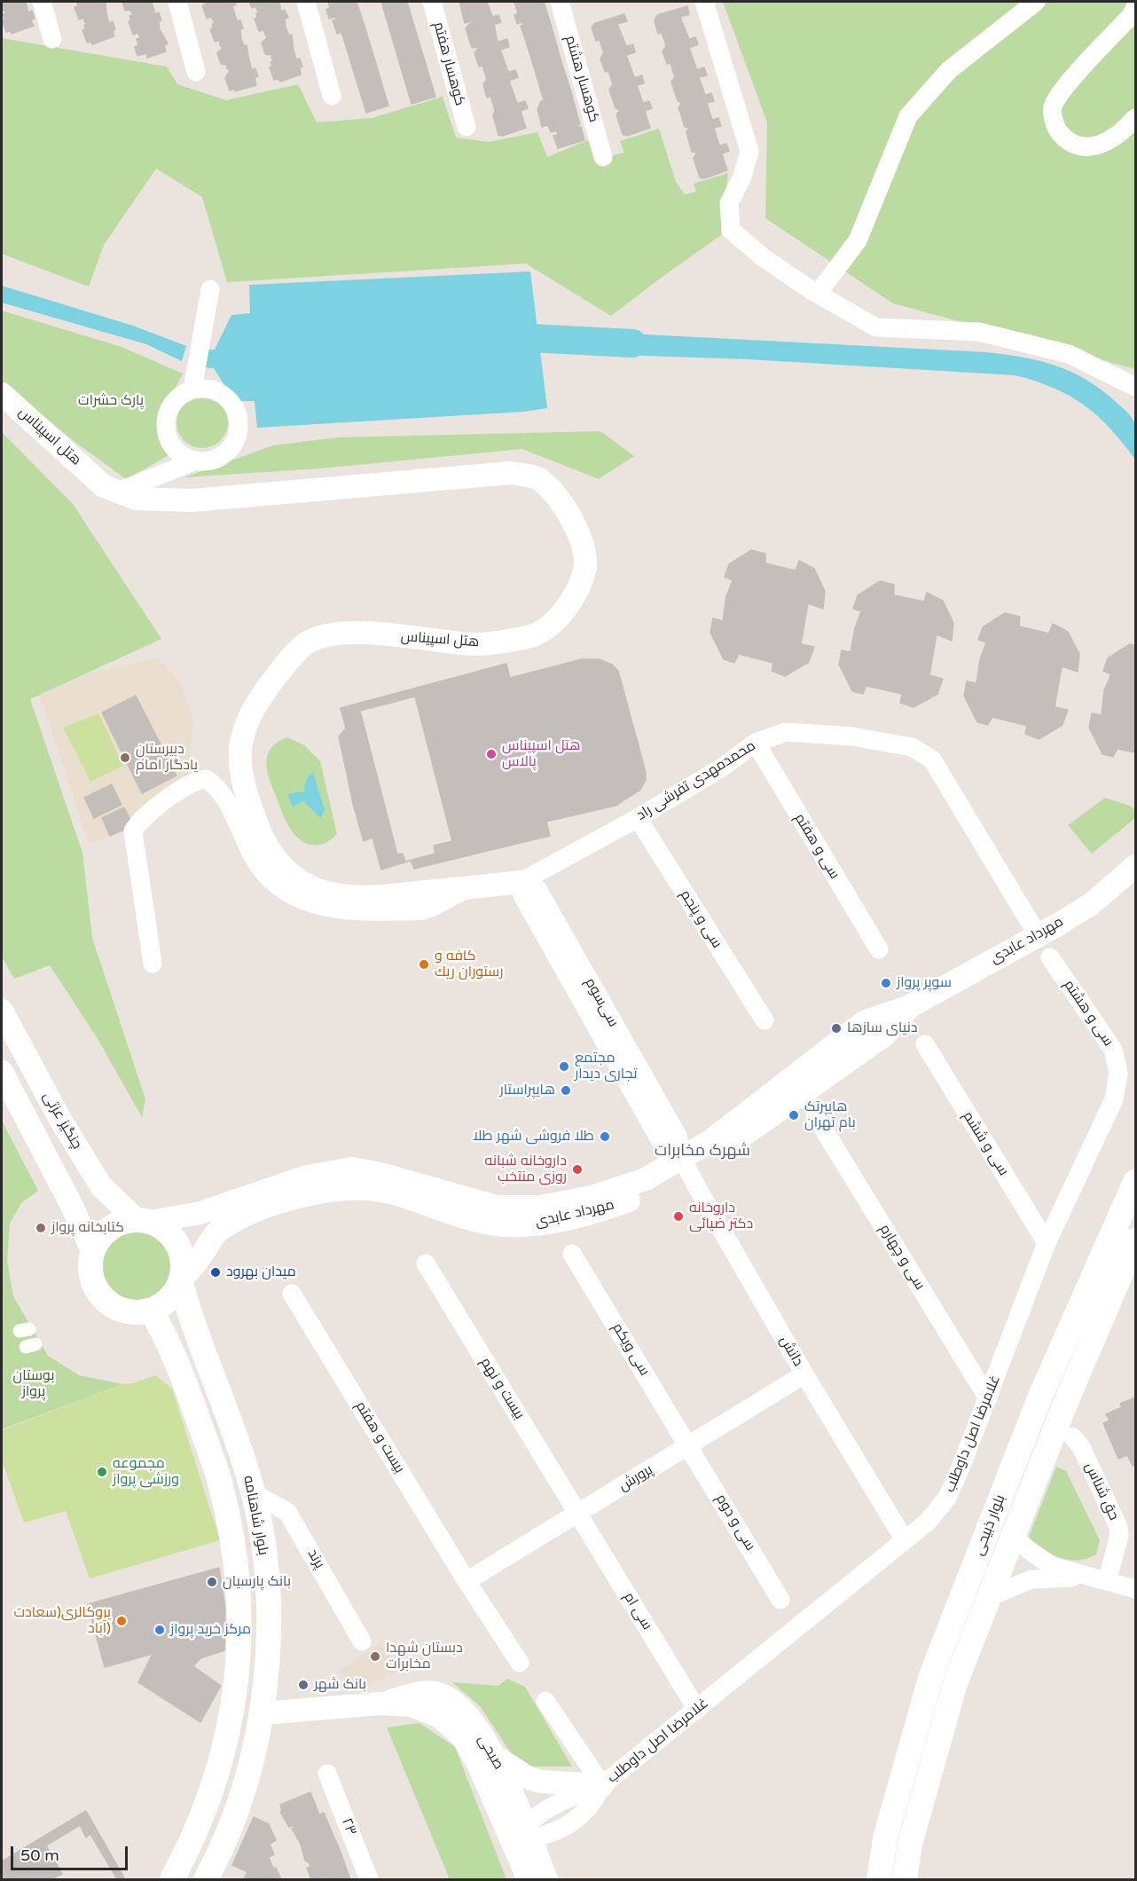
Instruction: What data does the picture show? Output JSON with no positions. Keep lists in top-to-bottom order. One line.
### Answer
{"streets":{"main road":["بلوار شاهنامه","بلوار ذبیحی"],"street":["کوهسار هفتم","کوهسار هشتم","هتل اسپیناس","محمدمهدی تفرشی راد","سی و هفتم","سی و پنجم","مهرداد عابدی","سی‌سوم","سی و هشتم","چنگیز عزتی","سی و ششم","سی و چهارم","سی ویکم","دانش","بیست و نهم","غلامرضا اصل داوطلب","بیست و هفتم","پرورش","حق شناس","سی و دوم","پرند","سی ام","صبحی","۲۳"]},"crossings":[["هتل اسپیناس","محمدمهدی تفرشی راد"],["هتل اسپیناس","سی‌سوم"],["محمدمهدی تفرشی راد","سی و هفتم"],["محمدمهدی تفرشی راد","سی و پنجم"],["محمدمهدی تفرشی راد","مهرداد عابدی"],["محمدمهدی تفرشی راد","سی‌سوم"],["مهرداد عابدی","سی‌سوم"],["مهرداد عابدی","چنگیز عزتی"],["مهرداد عابدی","دانش"],["مهرداد عابدی","بلوار شاهنامه"],["سی‌سوم","دانش"],["سی و هشتم","غلامرضا اصل داوطلب"],["چنگیز عزتی","بلوار شاهنامه"],["سی و ششم","غلامرضا اصل داوطلب"],["سی و چهارم","غلامرضا اصل داوطلب"],["سی ویکم","پرورش"],["سی ویکم","سی و دوم"],["دانش","غلامرضا اصل داوطلب"],["دانش","پرورش"],["بیست و نهم","پرورش"],["بیست و نهم","سی ام"],["غلامرضا اصل داوطلب","سی ام"],["غلامرضا اصل داوطلب","صبحی"],["بیست و هفتم","پرورش"],["پرورش","سی و دوم"],["پرورش","سی ام"],["بلوار شاهنامه","پرند"],["بلوار شاهنامه","صبحی"]],"districts":["شهرک مخابرات"],"parks":["پارک حشرات","بوستان پرواز"],"places":["هتل اسپیناس پالاس","دبیرستان یادگار امام","كافه و رستوران ريك","سوپر پرواز","دنیای سازها","مجتمع تجاری دیدار","هایپراستار","هایپرتک بام تهران","طلا فروشی شهر طلا","داروخانه شبانه روزی منتخب","داروخانه دکتر ضیائی","کتابخانه پرواز","میدان بهرود","مجموعه ورزشی پرواز","بانک پارسیان","پروکالری(سعادت آباد)","مرکز خرید پرواز","دبستان شهدا مخابرات","بانک شهر"],"scale_bar":"50 m"}
